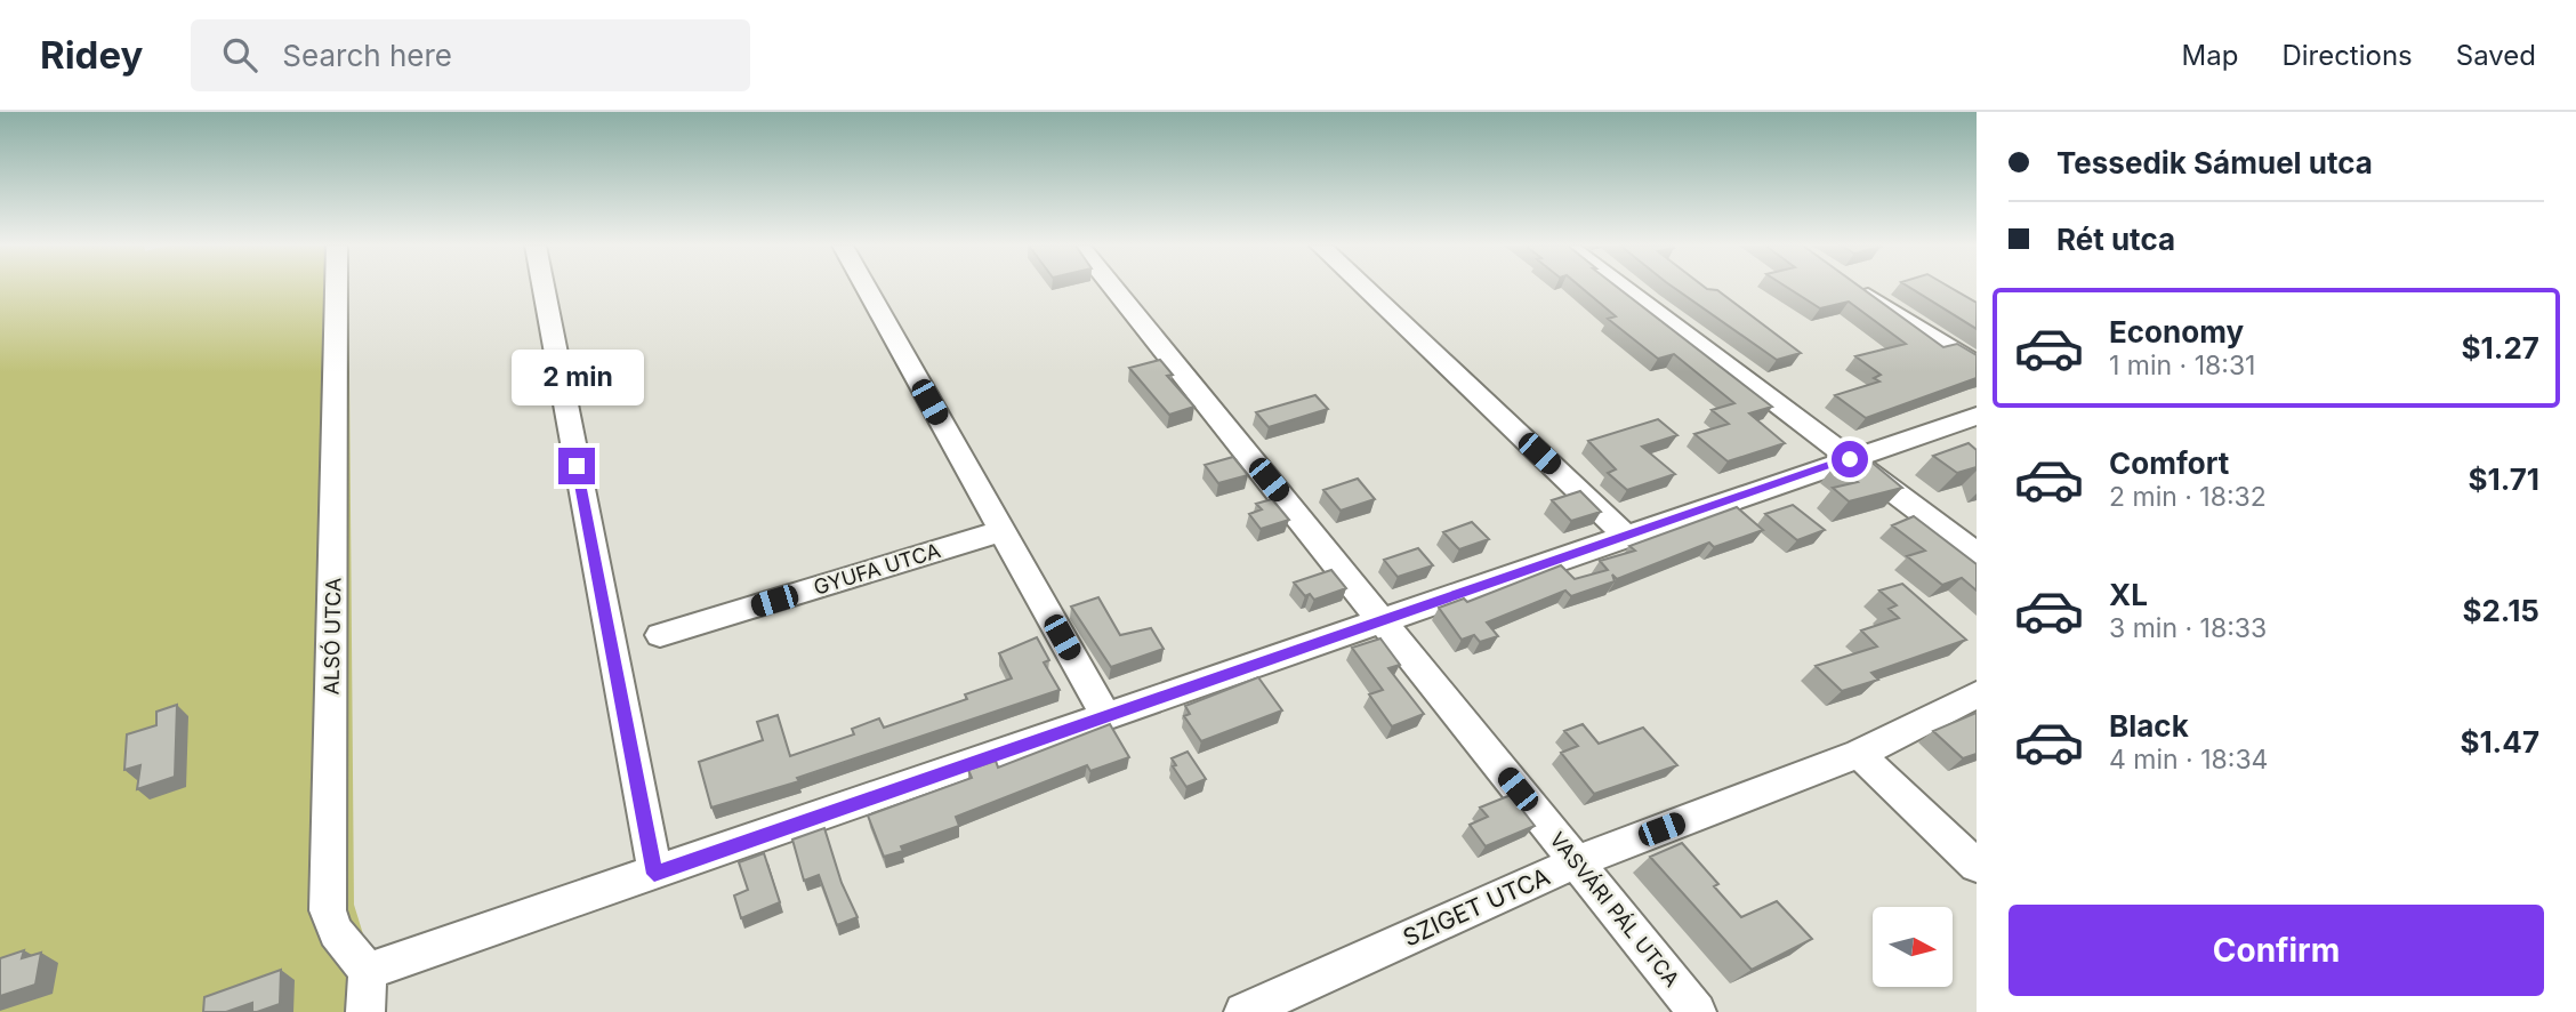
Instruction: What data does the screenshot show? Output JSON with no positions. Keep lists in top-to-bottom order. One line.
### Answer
{"streets":{"street":["GYUFA UTCA","ALSÓ UTCA","SZIGET UTCA","VASVÁRI PÁL UTCA"]},"crossings":[["SZIGET UTCA","VASVÁRI PÁL UTCA"]],"north":"right","page":{"header":"Ridey","search":"Search here","nav":["Map","Directions","Saved"],"banner":["Tessedik Sámuel utca","Rét utca"],"list":[{"name":"Economy","note":"1 min · 18:31","value":"$1.27"},{"name":"Comfort","note":"2 min · 18:32","value":"$1.71"},{"name":"XL","note":"3 min · 18:33","value":"$2.15"},{"name":"Black","note":"4 min · 18:34","value":"$1.47"}],"bubble":"2 min","buttons":"Confirm"}}
